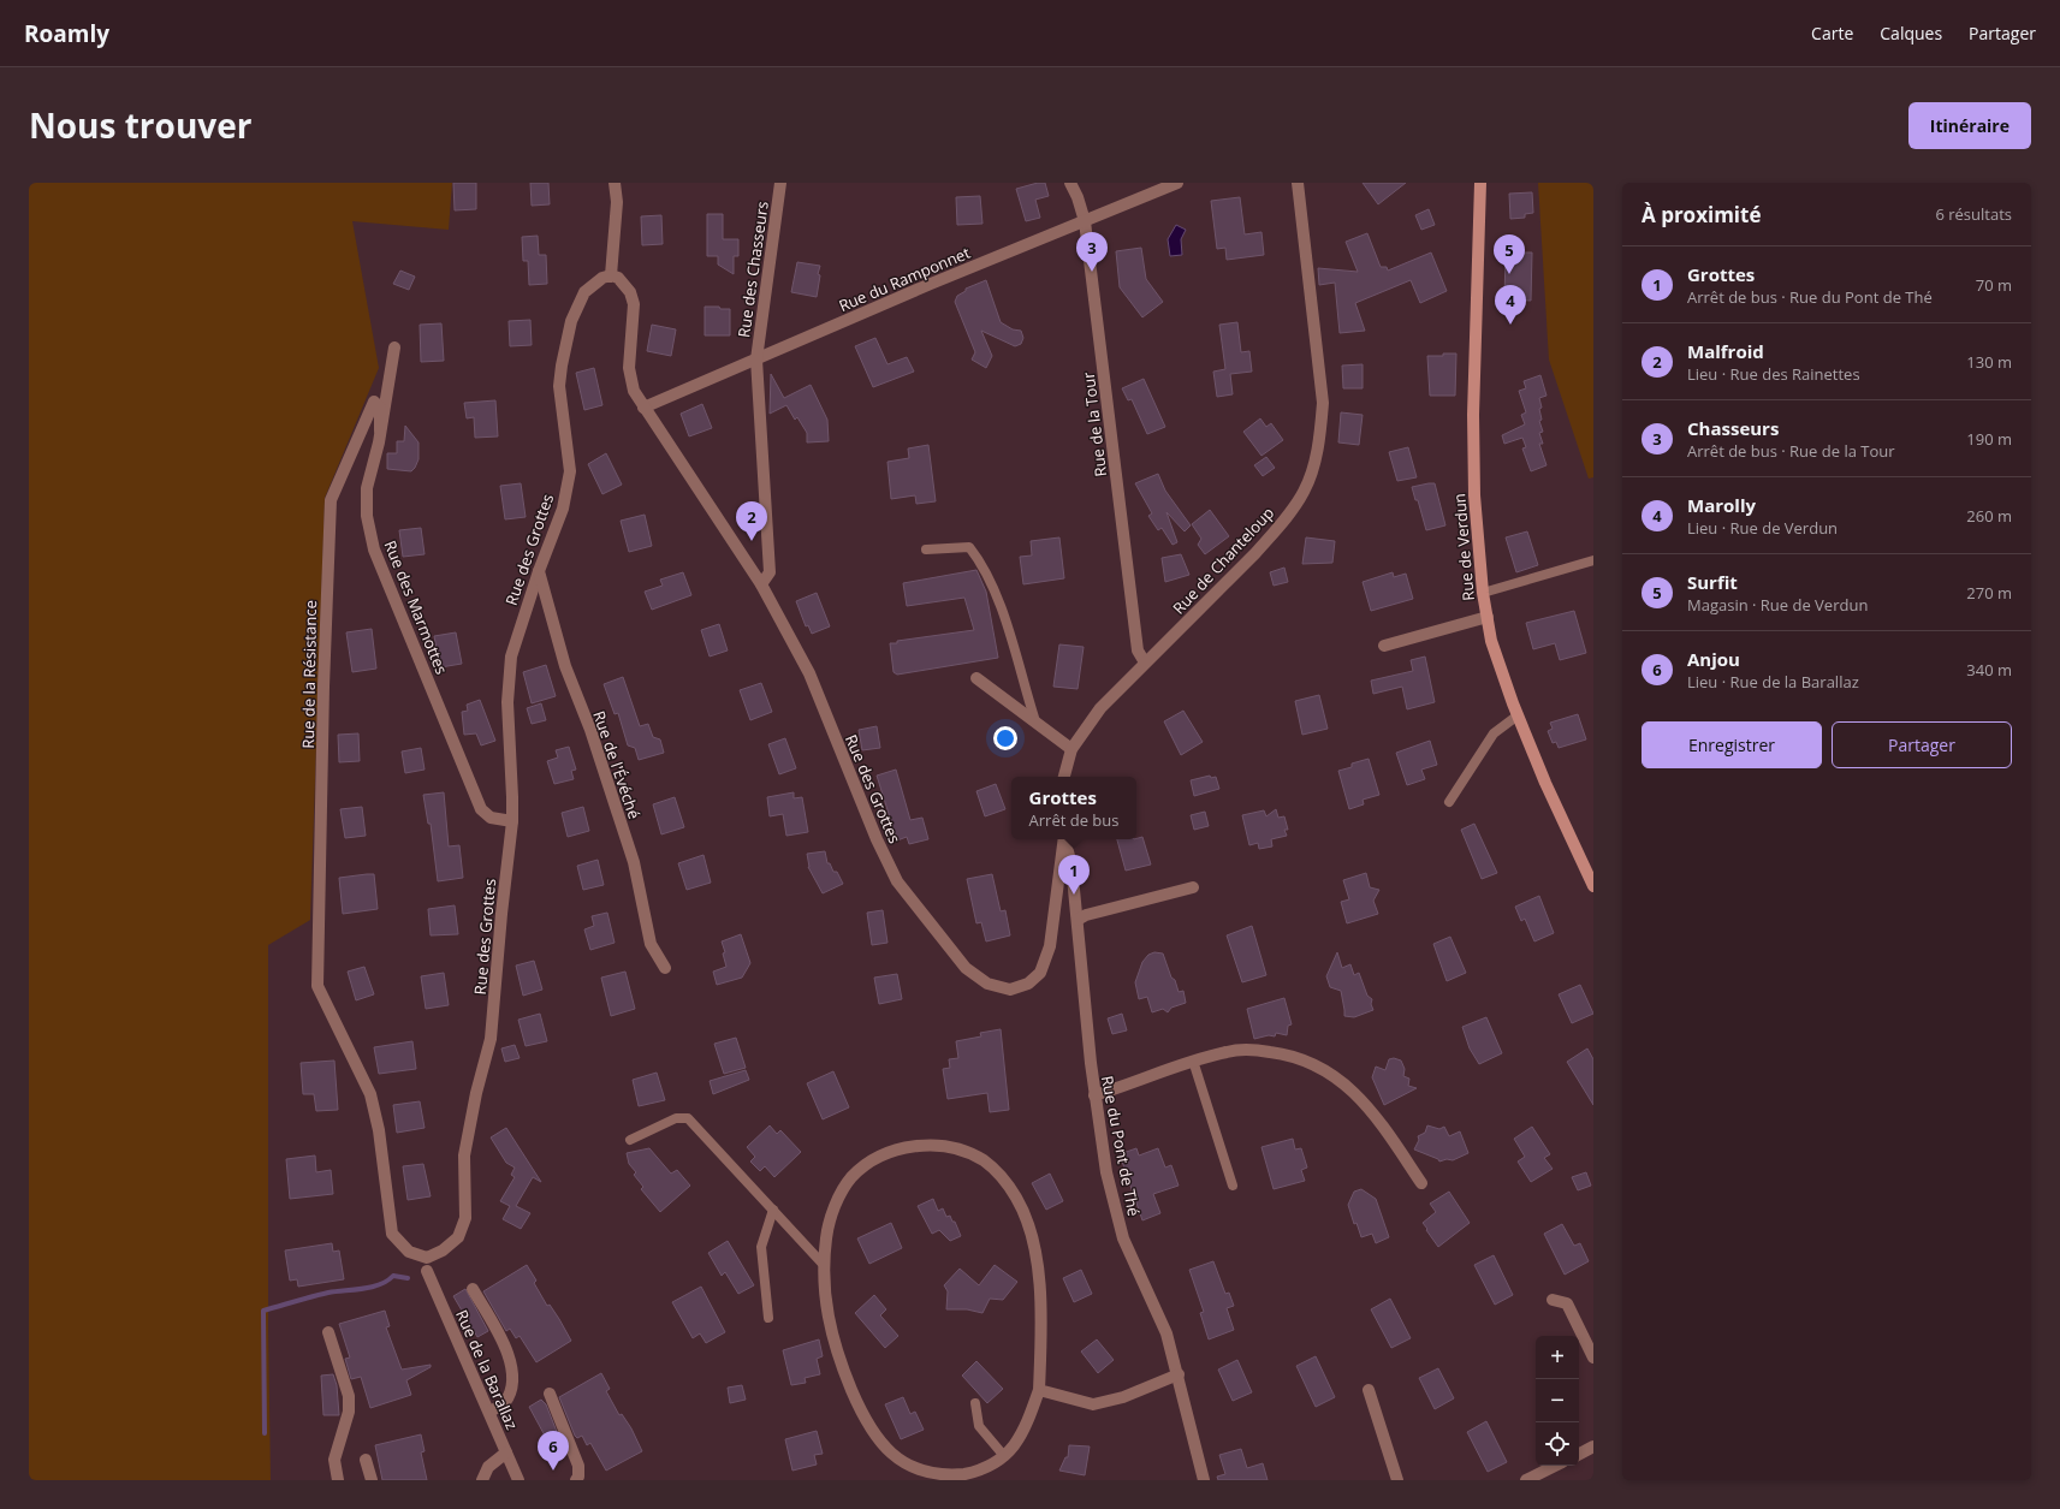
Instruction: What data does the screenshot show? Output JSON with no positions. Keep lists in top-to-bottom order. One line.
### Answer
{"streets":{"main road":["Rue de Verdun"],"street":["Rue des Chasseurs","Rue du Ramponnet","Rue de la Tour","Rue des Grottes","Rue de Chanteloup","Rue des Marmottes","Rue de la Résistance","Rue de l'Évéché","Rue du Pont de Thé","Rue de la Barallaz"]},"crossings":[["Rue des Chasseurs","Rue du Ramponnet"],["Rue des Chasseurs","Rue des Grottes"],["Rue du Ramponnet","Rue de la Tour"],["Rue du Ramponnet","Rue des Grottes"],["Rue de la Tour","Rue de Chanteloup"],["Rue des Grottes","Rue des Marmottes"],["Rue des Grottes","Rue de la Résistance"],["Rue des Grottes","Rue de l'Évéché"],["Rue des Marmottes","Rue de la Résistance"]],"page":{"header":"Roamly","nav":["Carte","Calques","Partager"],"title":"Nous trouver","buttons":["Itinéraire",["Enregistrer","Partager"]],"heading":["À proximité","6 résultats"],"pins":["3","5","4","2","1","6"],"list":[{"mark":"1","name":"Grottes","note":"Arrêt de bus · Rue du Pont de Thé","value":"70 m"},{"mark":"2","name":"Malfroid","note":"Lieu · Rue des Rainettes","value":"130 m"},{"mark":"3","name":"Chasseurs","note":"Arrêt de bus · Rue de la Tour","value":"190 m"},{"mark":"4","name":"Marolly","note":"Lieu · Rue de Verdun","value":"260 m"},{"mark":"5","name":"Surfit","note":"Magasin · Rue de Verdun","value":"270 m"},{"mark":"6","name":"Anjou","note":"Lieu · Rue de la Barallaz","value":"340 m"}],"popup":["Grottes","Arrêt de bus"],"map_buttons":["+","−"]}}
